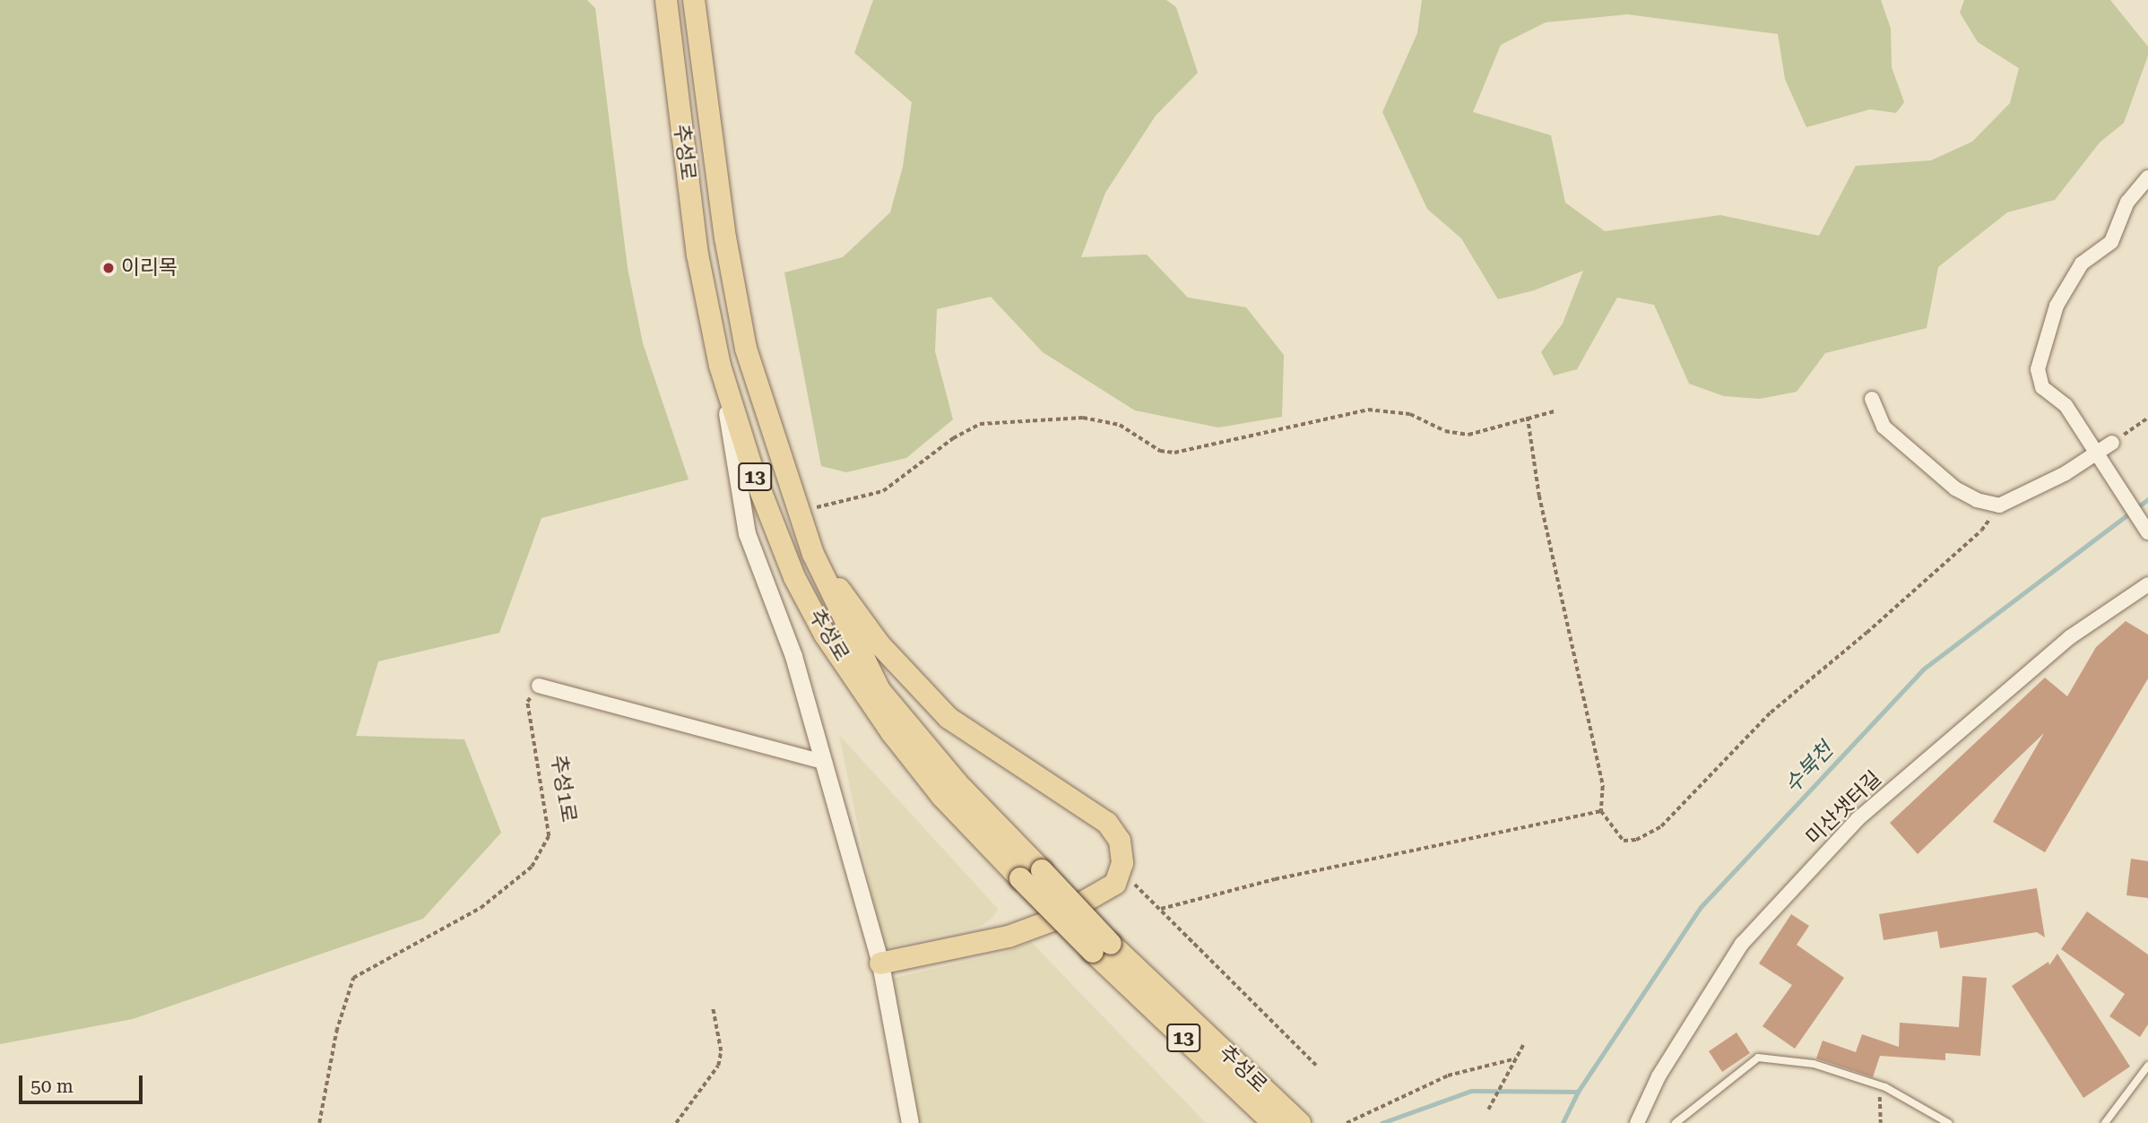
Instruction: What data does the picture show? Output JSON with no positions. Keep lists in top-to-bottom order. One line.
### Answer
{"streets":{"main road":["추성로","13"],"street":["미산샛터길"],"path":["추성1로"]},"water":["수북천"],"places":["이리목"],"scale_bar":"50 m"}
